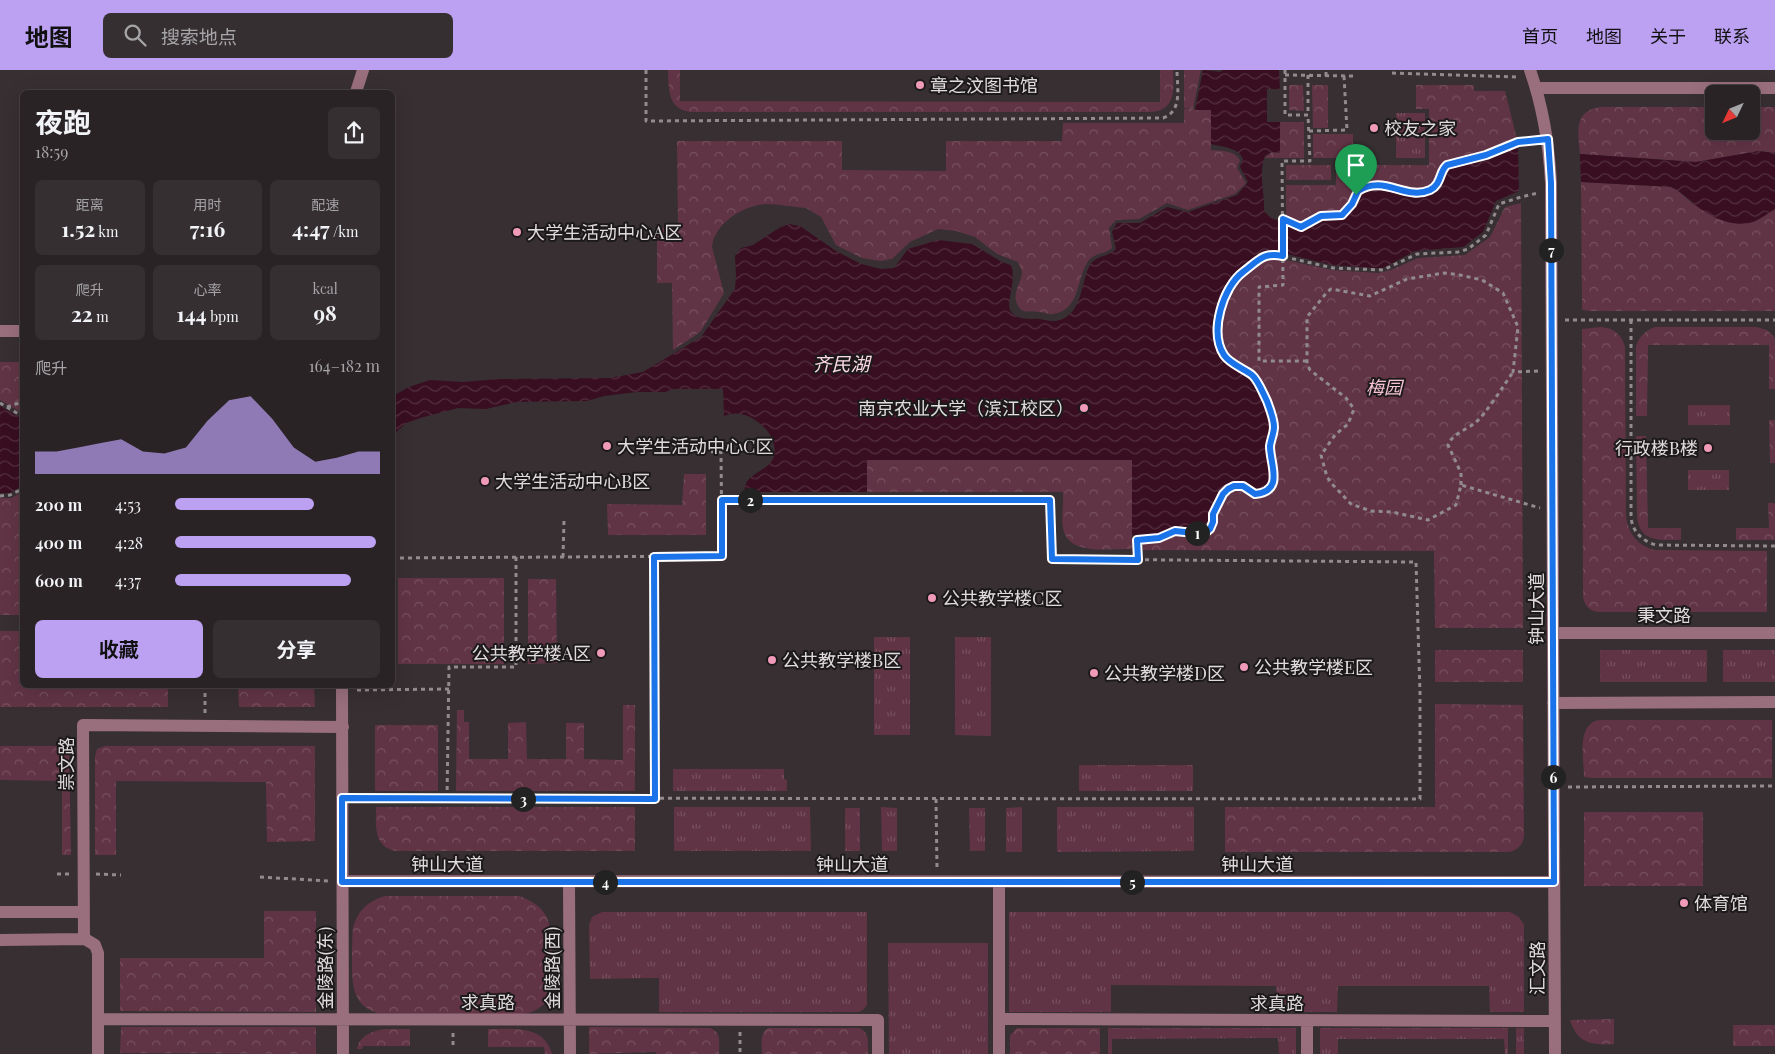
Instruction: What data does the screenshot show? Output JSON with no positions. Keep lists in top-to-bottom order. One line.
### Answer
{"streets":{"street":["钟山大道","秉文路","崇文路","金陵路(东)","金陵路(西)","汇文路","求真路"]},"crossings":[["钟山大道","秉文路"],["钟山大道","金陵路(东)"],["钟山大道","金陵路(西)"],["钟山大道","汇文路"],["金陵路(东)","求真路"],["金陵路(西)","求真路"],["汇文路","求真路"]],"water":["齐民湖"],"parks":["梅园"],"places":["章之汶图书馆","校友之家","大学生活动中心A区","南京农业大学（滨江校区）","大学生活动中心C区","行政楼B楼","大学生活动中心B区","公共教学楼C区","公共教学楼A区","公共教学楼B区","公共教学楼E区","公共教学楼D区","体育馆"],"north":"bottom left","page":{"header":"地图","search":"搜索地点","nav":["首页","地图","关于","联系"],"heading":["夜跑","18:59"],"stats":[["距离","1.52 km"],["用时","7:16"],["配速","4:47 /km"],["爬升","22 m"],["心率","144 bpm"],["kcal","98"]],"pins":["7","2","1","6","3","4","5"],"chart":["爬升","164–182 m"],"list":[{"name":"200 m","note":"4:53"},{"name":"400 m","note":"4:28"},{"name":"600 m","note":"4:37"}],"buttons":["收藏","分享"]}}
